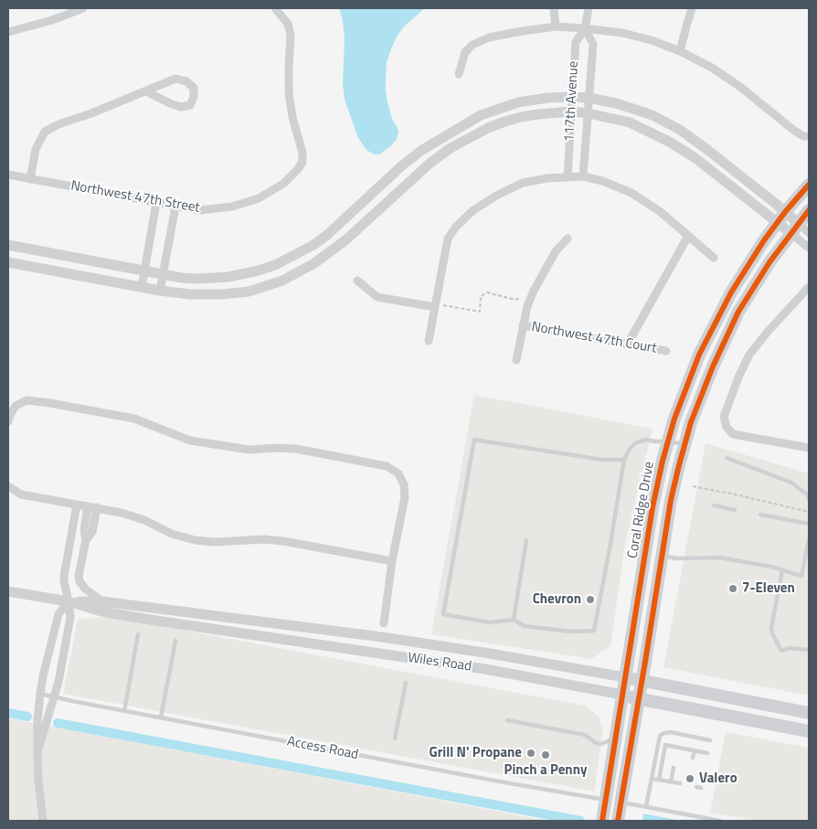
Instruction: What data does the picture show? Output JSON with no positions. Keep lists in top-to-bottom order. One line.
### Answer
{"streets":{"main road":["Coral Ridge Drive","Wiles Road"],"street":["117th Avenue","Northwest 47th Street","Northwest 47th Court"],"lane":["Access Road"]},"crossings":[["Coral Ridge Drive","Wiles Road"],["Coral Ridge Drive","Access Road"]],"places":["7-Eleven","Chevron","Grill N' Propane","Pinch a Penny","Valero"]}
